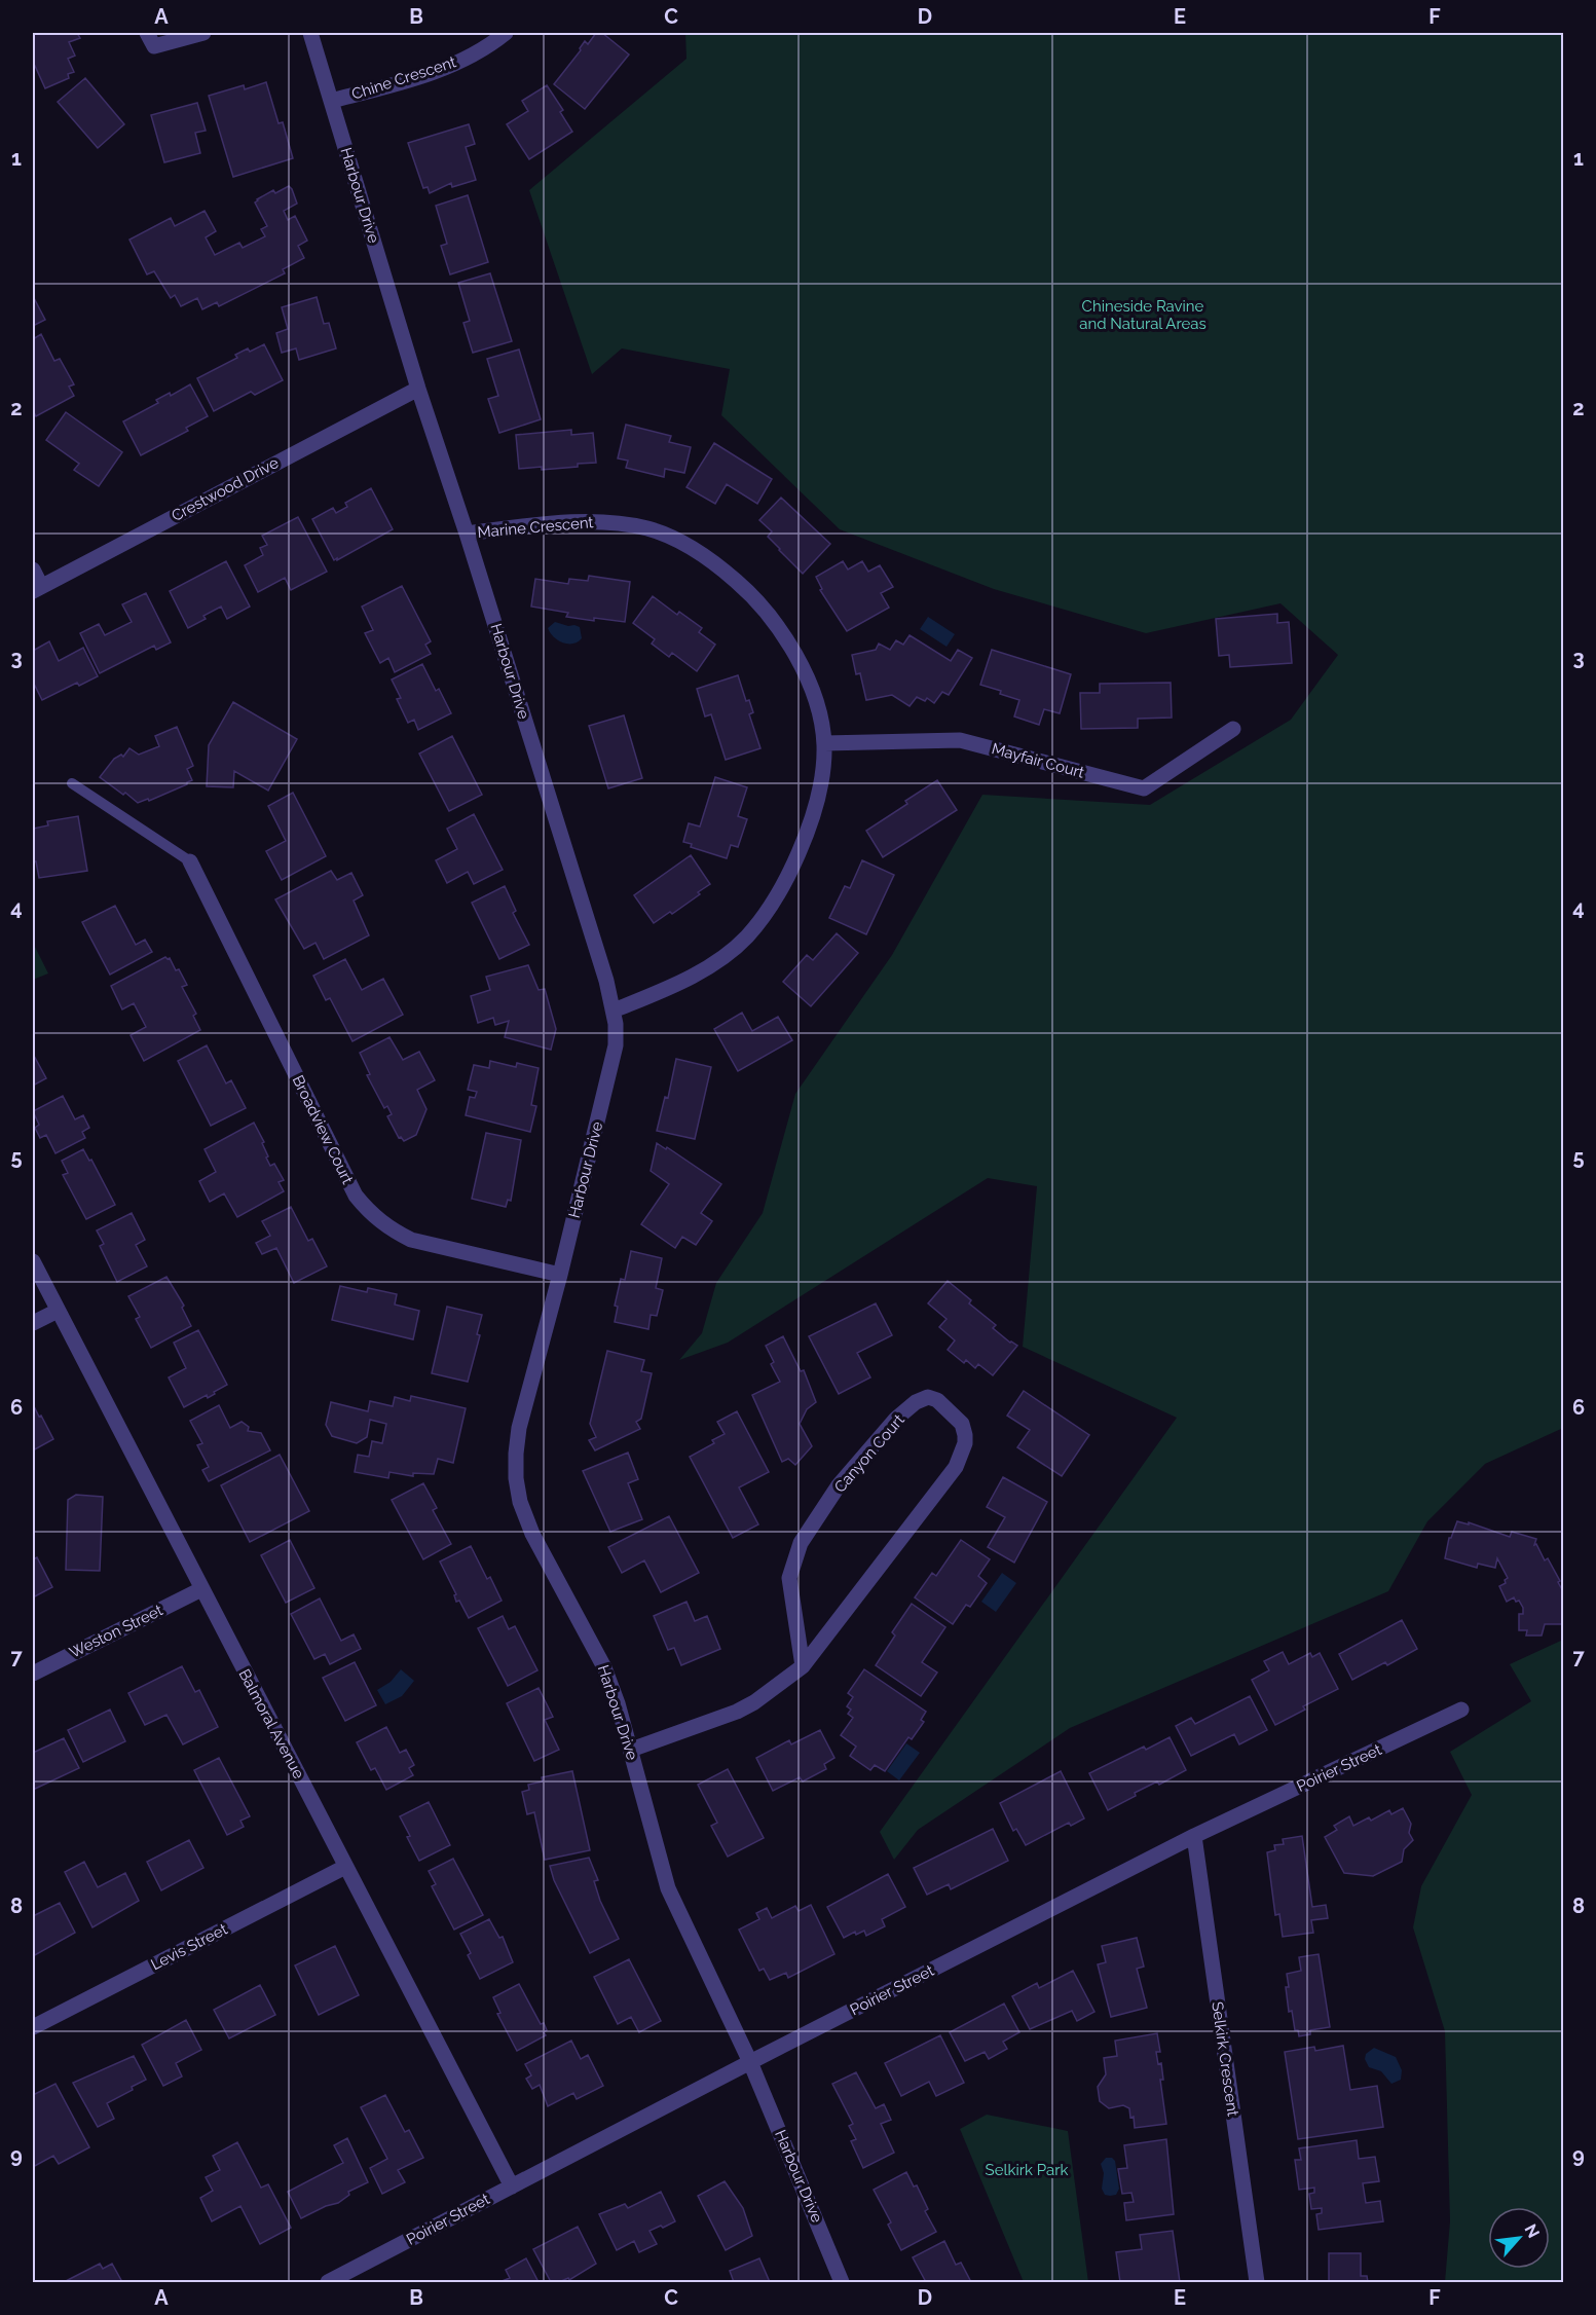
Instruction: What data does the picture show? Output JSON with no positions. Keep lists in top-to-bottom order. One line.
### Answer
{"streets":{"street":["Chine Crescent","Harbour Drive","Crestwood Drive","Marine Crescent","Mayfair Court","Broadview Court","Canyon Court","Weston Street","Balmoral Avenue","Poirier Street","Levis Street","Selkirk Crescent"]},"crossings":[["Chine Crescent","Harbour Drive"],["Harbour Drive","Crestwood Drive"],["Harbour Drive","Marine Crescent"],["Harbour Drive","Broadview Court"],["Harbour Drive","Canyon Court"],["Harbour Drive","Poirier Street"],["Marine Crescent","Mayfair Court"],["Weston Street","Balmoral Avenue"],["Balmoral Avenue","Poirier Street"],["Balmoral Avenue","Levis Street"],["Poirier Street","Selkirk Crescent"]],"parks":["Chineside Ravine and Natural Areas","Selkirk Park"],"north":"top right","grid":{"columns":["A","B","C","D","E","F"],"rows":["1","2","3","4","5","6","7","8","9"]}}
